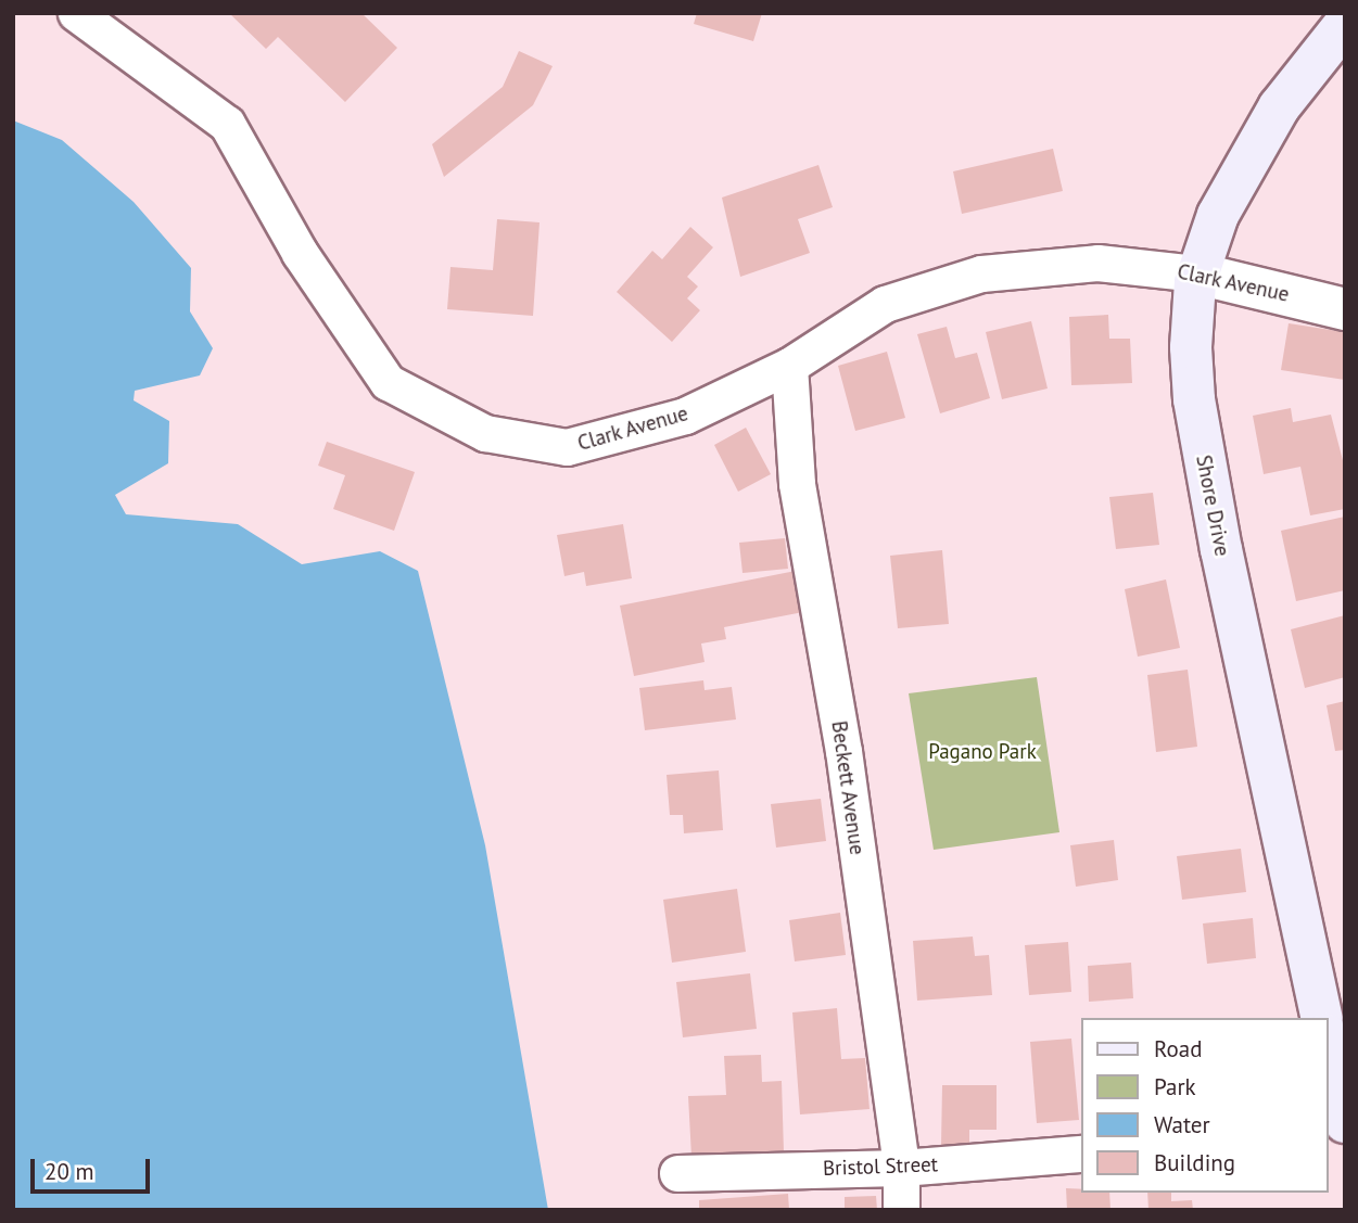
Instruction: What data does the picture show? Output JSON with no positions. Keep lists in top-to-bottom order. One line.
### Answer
{"streets":{"main road":["Shore Drive"],"street":["Clark Avenue","Beckett Avenue","Bristol Street"]},"crossings":[["Clark Avenue","Shore Drive"],["Clark Avenue","Beckett Avenue"],["Beckett Avenue","Bristol Street"]],"parks":["Pagano Park"],"legend":["Road","Park","Water","Building"],"scale_bar":"20 m"}
